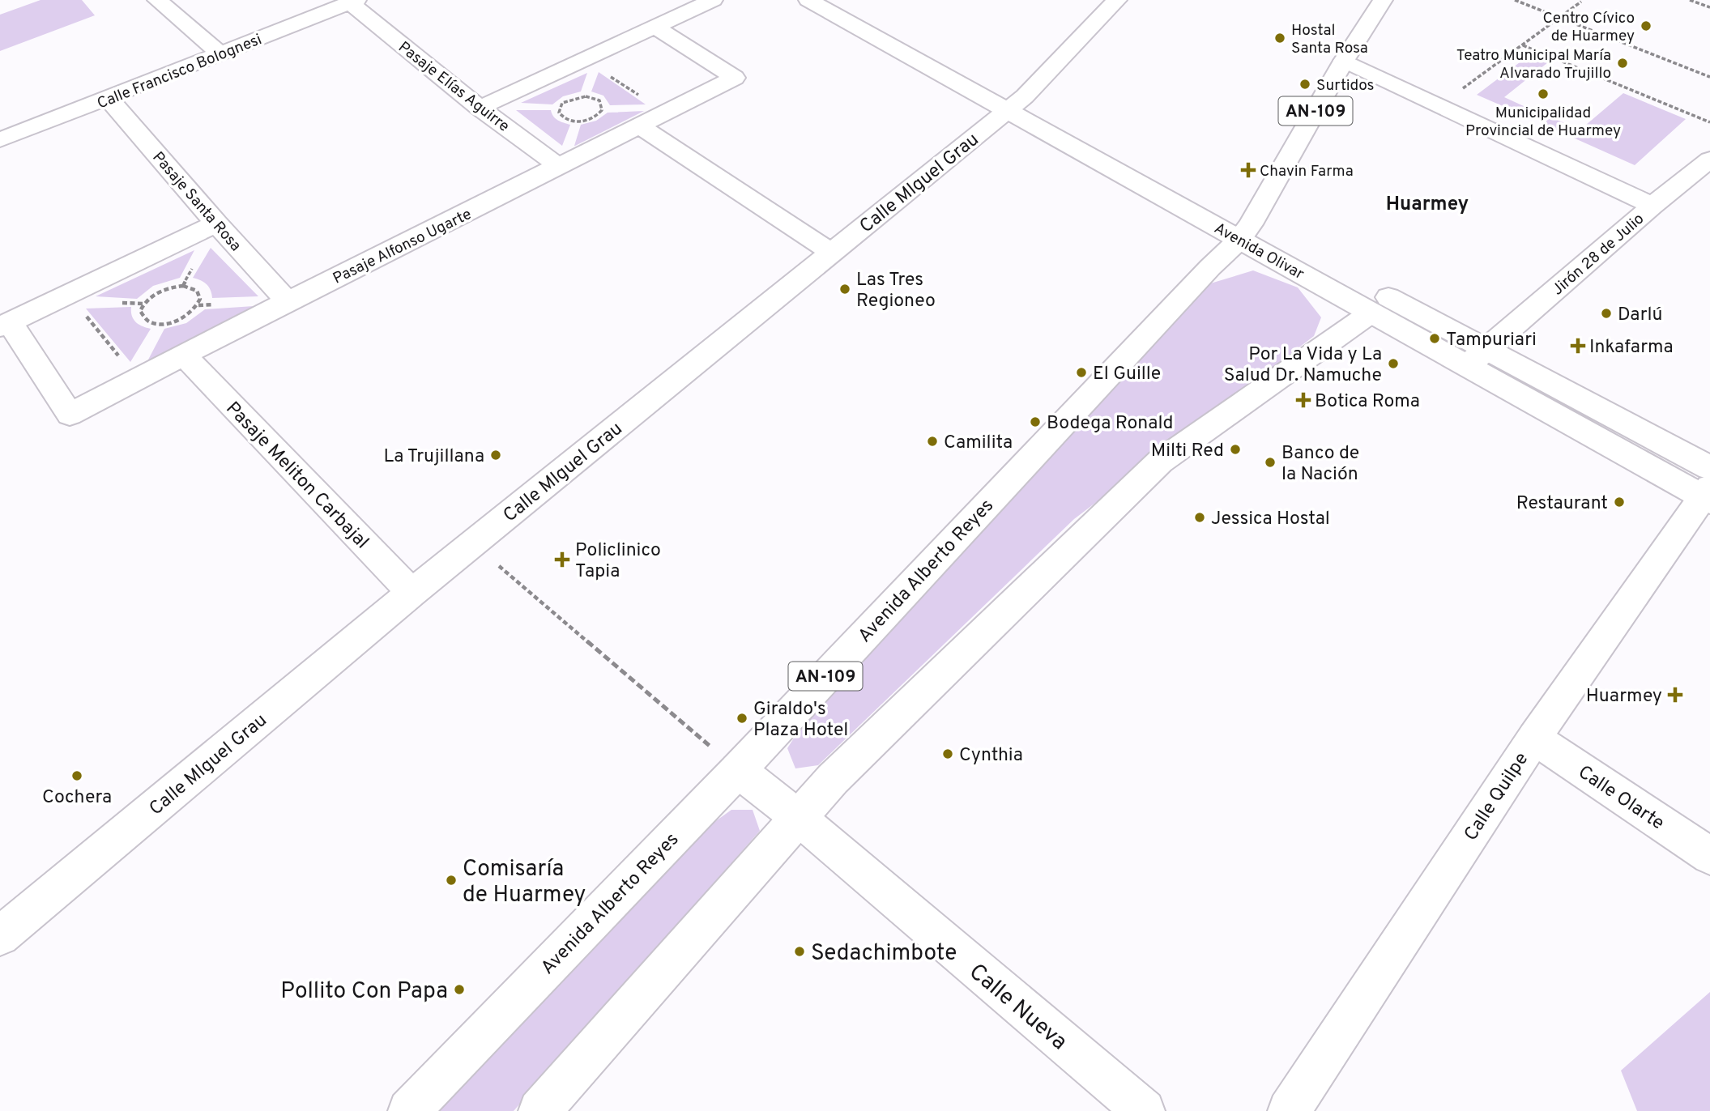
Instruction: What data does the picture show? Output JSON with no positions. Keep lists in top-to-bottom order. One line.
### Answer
{"streets":{"street":["Calle Francisco Bolognesi","Pasaje Elías Aguirre","AN-109","Calle MIguel Grau","Pasaje Santa Rosa","Pasaje Alfonso Ugarte","Avenida Olivar","Jirón 28 de Julio","Pasaje Meliton Carbajal","Avenida Alberto Reyes","Calle Quilpe","Calle Olarte","Calle Nueva"]},"crossings":[["Calle Francisco Bolognesi","Pasaje Elías Aguirre"],["Calle Francisco Bolognesi","Pasaje Santa Rosa"],["Pasaje Elías Aguirre","Pasaje Alfonso Ugarte"],["AN-109","Avenida Olivar"],["AN-109","Avenida Alberto Reyes"],["Calle MIguel Grau","Avenida Olivar"],["Calle MIguel Grau","Pasaje Meliton Carbajal"],["Pasaje Santa Rosa","Pasaje Alfonso Ugarte"],["Pasaje Alfonso Ugarte","Pasaje Meliton Carbajal"],["Avenida Olivar","Jirón 28 de Julio"],["Avenida Olivar","Avenida Alberto Reyes"],["Avenida Olivar","Calle Quilpe"],["Avenida Alberto Reyes","Calle Nueva"],["Calle Quilpe","Calle Olarte"]],"districts":["Huarmey"],"places":{"other":["Centro Cívico de Huarmey","Hostal Santa Rosa","Teatro Municipal María Alvarado Trujillo","Surtidos","Municipalidad Provincial de Huarmey","Las Tres Regioneo","Darlú","Tampuriari","Por La Vida y La Salud Dr. Namuche","El Guille","Bodega Ronald","Camilita","Milti Red","La Trujillana","Banco de la Nación","Restaurant","Jessica Hostal","Giraldo's Plaza Hotel","Cynthia","Cochera","Comisaría de Huarmey","Sedachimbote","Pollito Con Papa"],"health":["Chavin Farma","Inkafarma","Botica Roma","Policlinico Tapia","Huarmey"]}}
